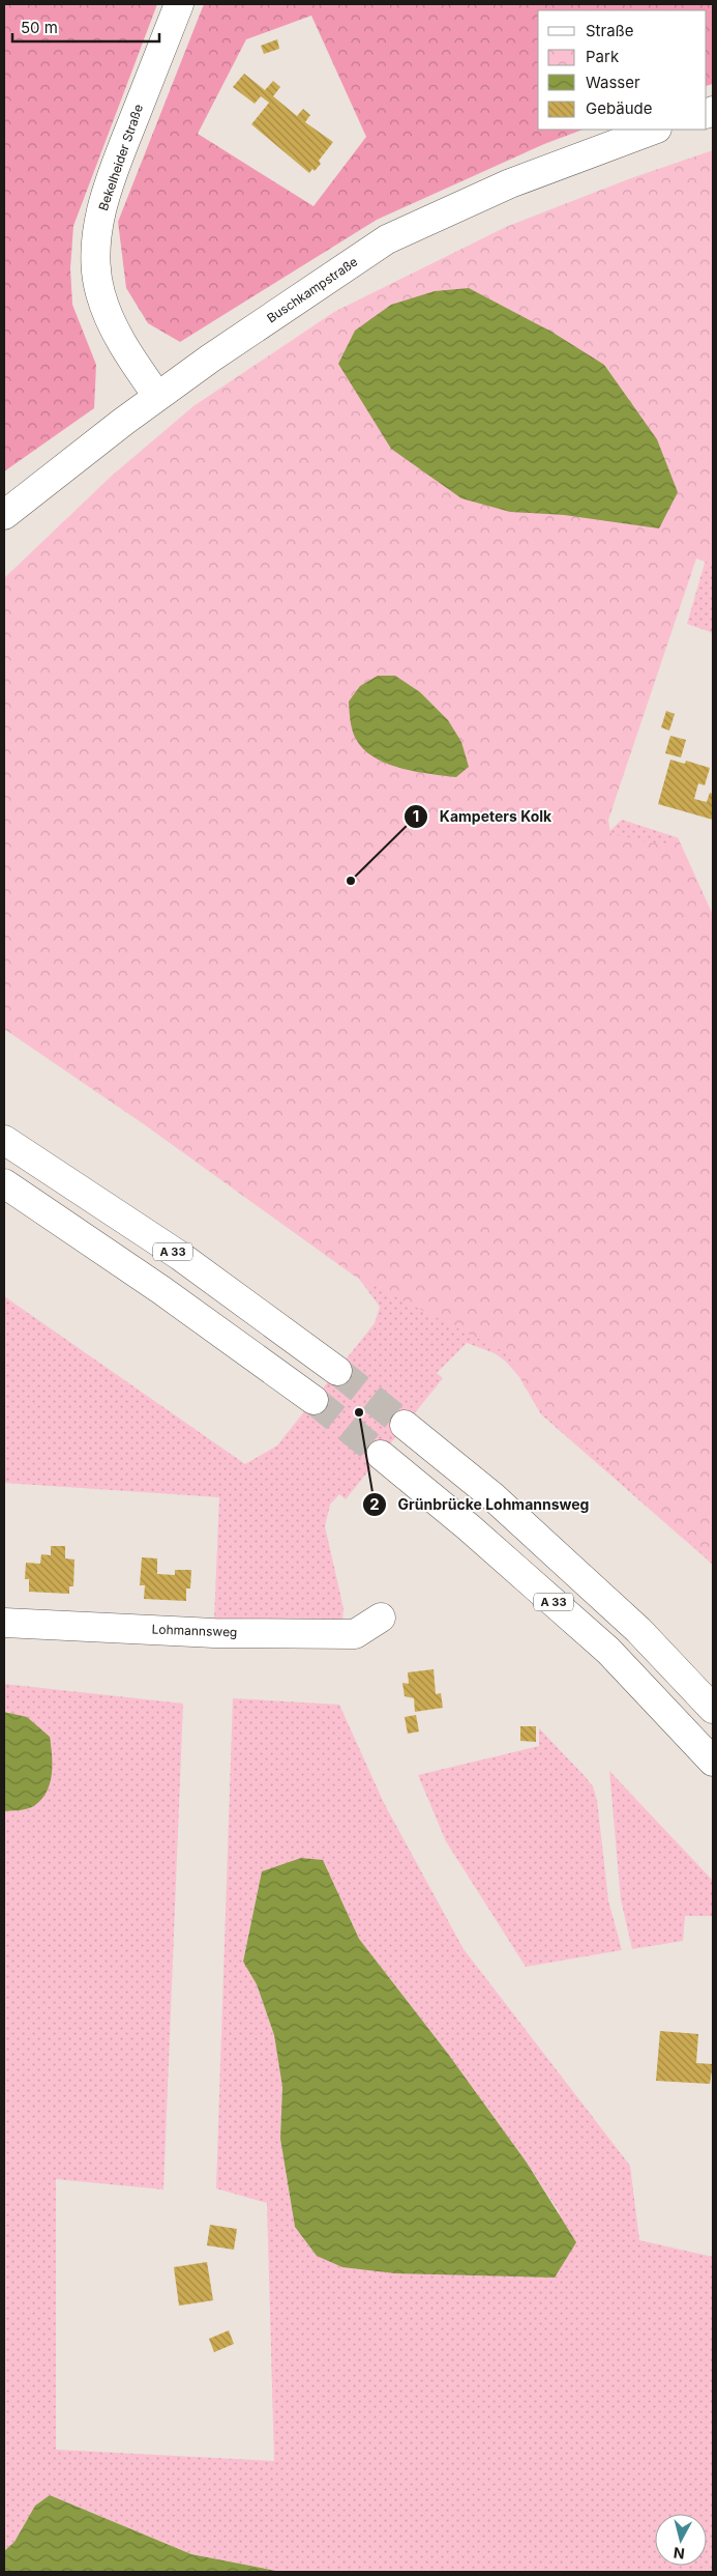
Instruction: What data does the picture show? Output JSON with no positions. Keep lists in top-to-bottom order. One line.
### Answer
{"streets":{"main road":["Bekelheider Straße","Buschkampstraße","A 33","Lohmannsweg"]},"crossings":[["Bekelheider Straße","Buschkampstraße"]],"places":["Kampeters Kolk","Grünbrücke Lohmannsweg"],"legend":["Straße","Park","Wasser","Gebäude"],"scale_bar":"50 m","north":"bottom"}
